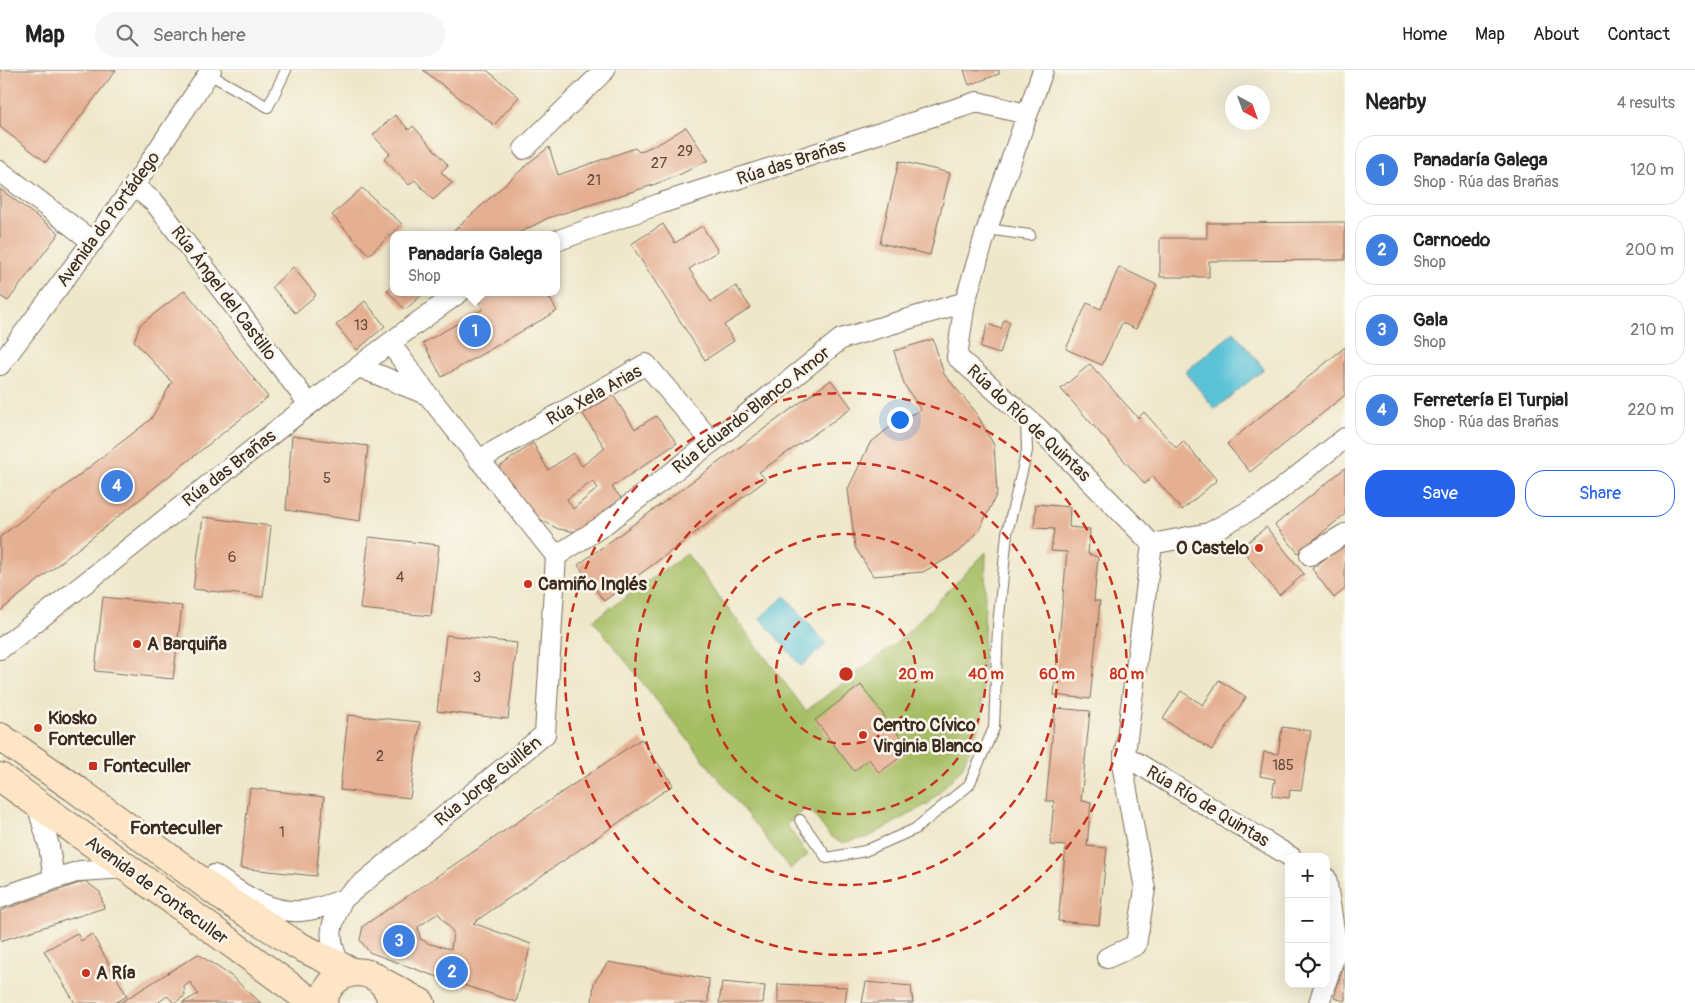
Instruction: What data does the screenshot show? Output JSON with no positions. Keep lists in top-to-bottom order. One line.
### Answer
{"streets":{"main road":["Avenida de Fonteculler"],"street":["Rúa das Brañas","Avenida do Portádego","Rúa Ángel del Castillo","Rúa Xela Arias","Rúa Eduardo Blanco Amor","Rúa do Río de Quintas","Rúa Jorge Guillén","Rúa Río de Quintas"]},"crossings":[["Rúa das Brañas","Rúa Ángel del Castillo"],["Rúa das Brañas","Rúa do Río de Quintas"],["Avenida do Portádego","Rúa Ángel del Castillo"],["Rúa Xela Arias","Rúa Eduardo Blanco Amor"],["Rúa Eduardo Blanco Amor","Rúa do Río de Quintas"],["Rúa Eduardo Blanco Amor","Rúa Jorge Guillén"],["Rúa do Río de Quintas","Rúa Río de Quintas"],["Rúa Jorge Guillén","Avenida de Fonteculler"]],"districts":["Fonteculler"],"places":{"other":["O Castelo","Camiño Inglés","A Barquiña","Kiosko Fonteculler","Centro Cívico Virginia Blanco","A Ría"],"transit":["Fonteculler"]},"house_numbers":["29","27","21","13","5","6","4","3","2","185","1"],"north":"bottom right","page":{"header":"Map","search":"Search here","nav":["Home","Map","About","Contact"],"heading":["Nearby","4 results"],"list":[{"mark":"1","name":"Panadaría Galega","note":"Shop · Rúa das Brañas","value":"120 m"},{"mark":"2","name":"Carnoedo","note":"Shop","value":"200 m"},{"mark":"3","name":"Gala","note":"Shop","value":"210 m"},{"mark":"4","name":"Ferretería El Turpial","note":"Shop · Rúa das Brañas","value":"220 m"}],"popup":["Panadaría Galega","Shop"],"pins":["1","4","3","2"],"buttons":["Save","Share"],"map_buttons":["+","−"]},"rings":["20 m","40 m","60 m","80 m"]}
